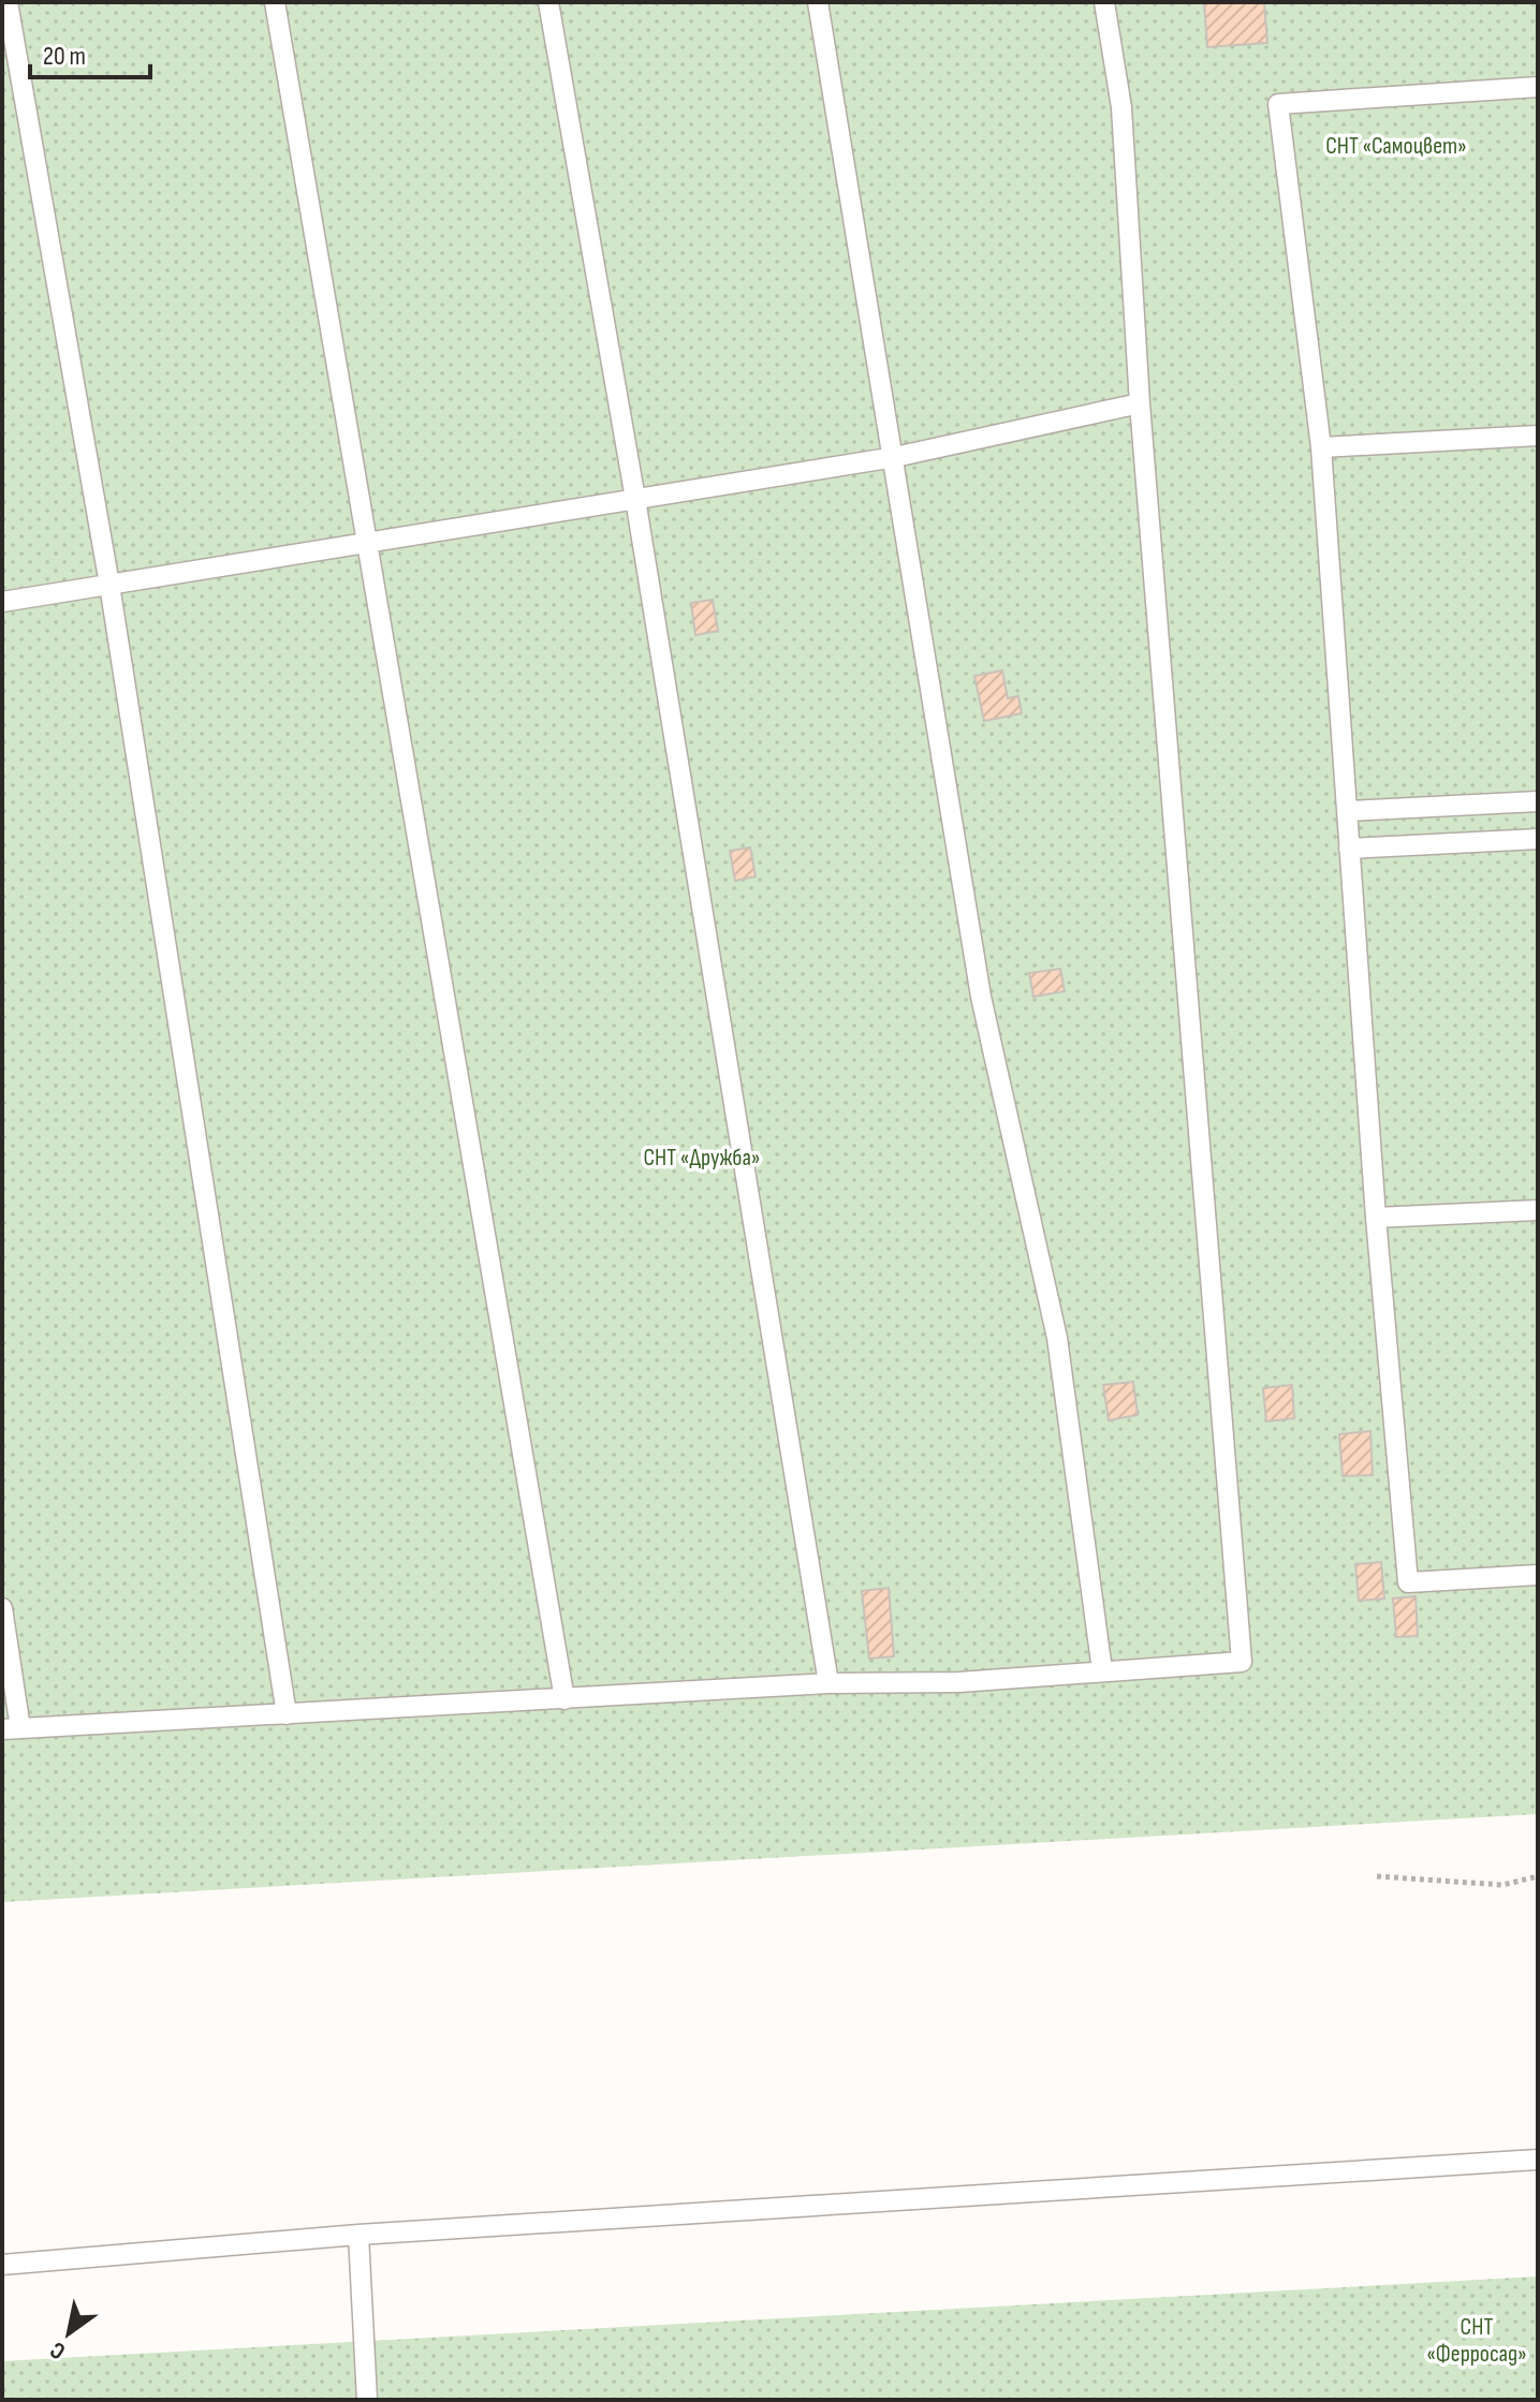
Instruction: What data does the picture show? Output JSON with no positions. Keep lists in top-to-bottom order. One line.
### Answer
{"parks":["СНТ «Самоцвет»","СНТ «Дружба»","СНТ «Ферросад»"],"scale_bar":"20 m","north":"bottom left"}
